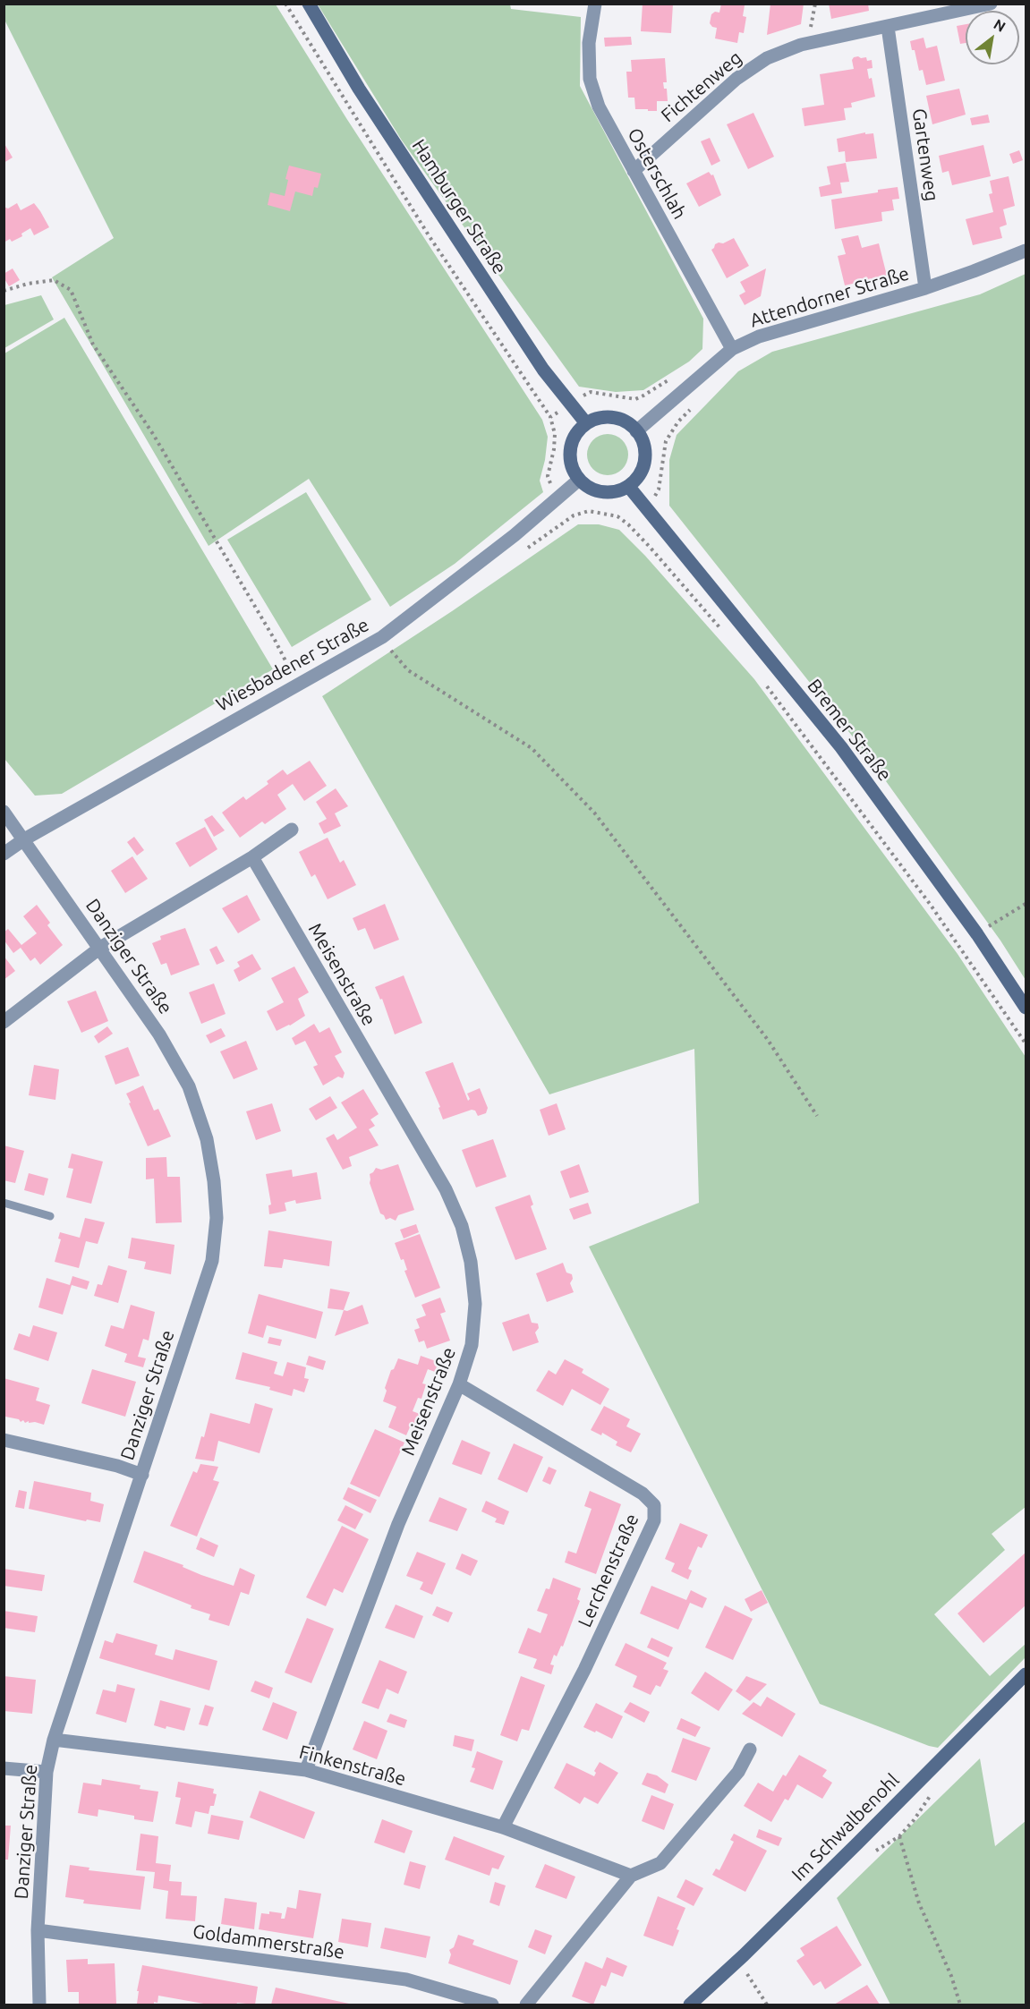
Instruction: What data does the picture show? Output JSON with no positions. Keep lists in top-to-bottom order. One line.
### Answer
{"streets":{"main road":["Hamburger Straße","Bremer Straße","Im Schwalbenohl"],"street":["Fichtenweg","Gartenweg","Osterschlah","Attendorner Straße","Wiesbadener Straße","Danziger Straße","Meisenstraße","Lerchenstraße","Finkenstraße","Goldammerstraße"]},"crossings":[["Fichtenweg","Gartenweg"],["Fichtenweg","Osterschlah"],["Gartenweg","Attendorner Straße"],["Osterschlah","Attendorner Straße"],["Hamburger Straße","Attendorner Straße"],["Hamburger Straße","Wiesbadener Straße"],["Hamburger Straße","Bremer Straße"],["Attendorner Straße","Wiesbadener Straße"],["Attendorner Straße","Bremer Straße"],["Wiesbadener Straße","Bremer Straße"],["Wiesbadener Straße","Danziger Straße"],["Danziger Straße","Finkenstraße"],["Danziger Straße","Goldammerstraße"],["Meisenstraße","Lerchenstraße"],["Meisenstraße","Finkenstraße"],["Lerchenstraße","Finkenstraße"]],"north":"top right"}
